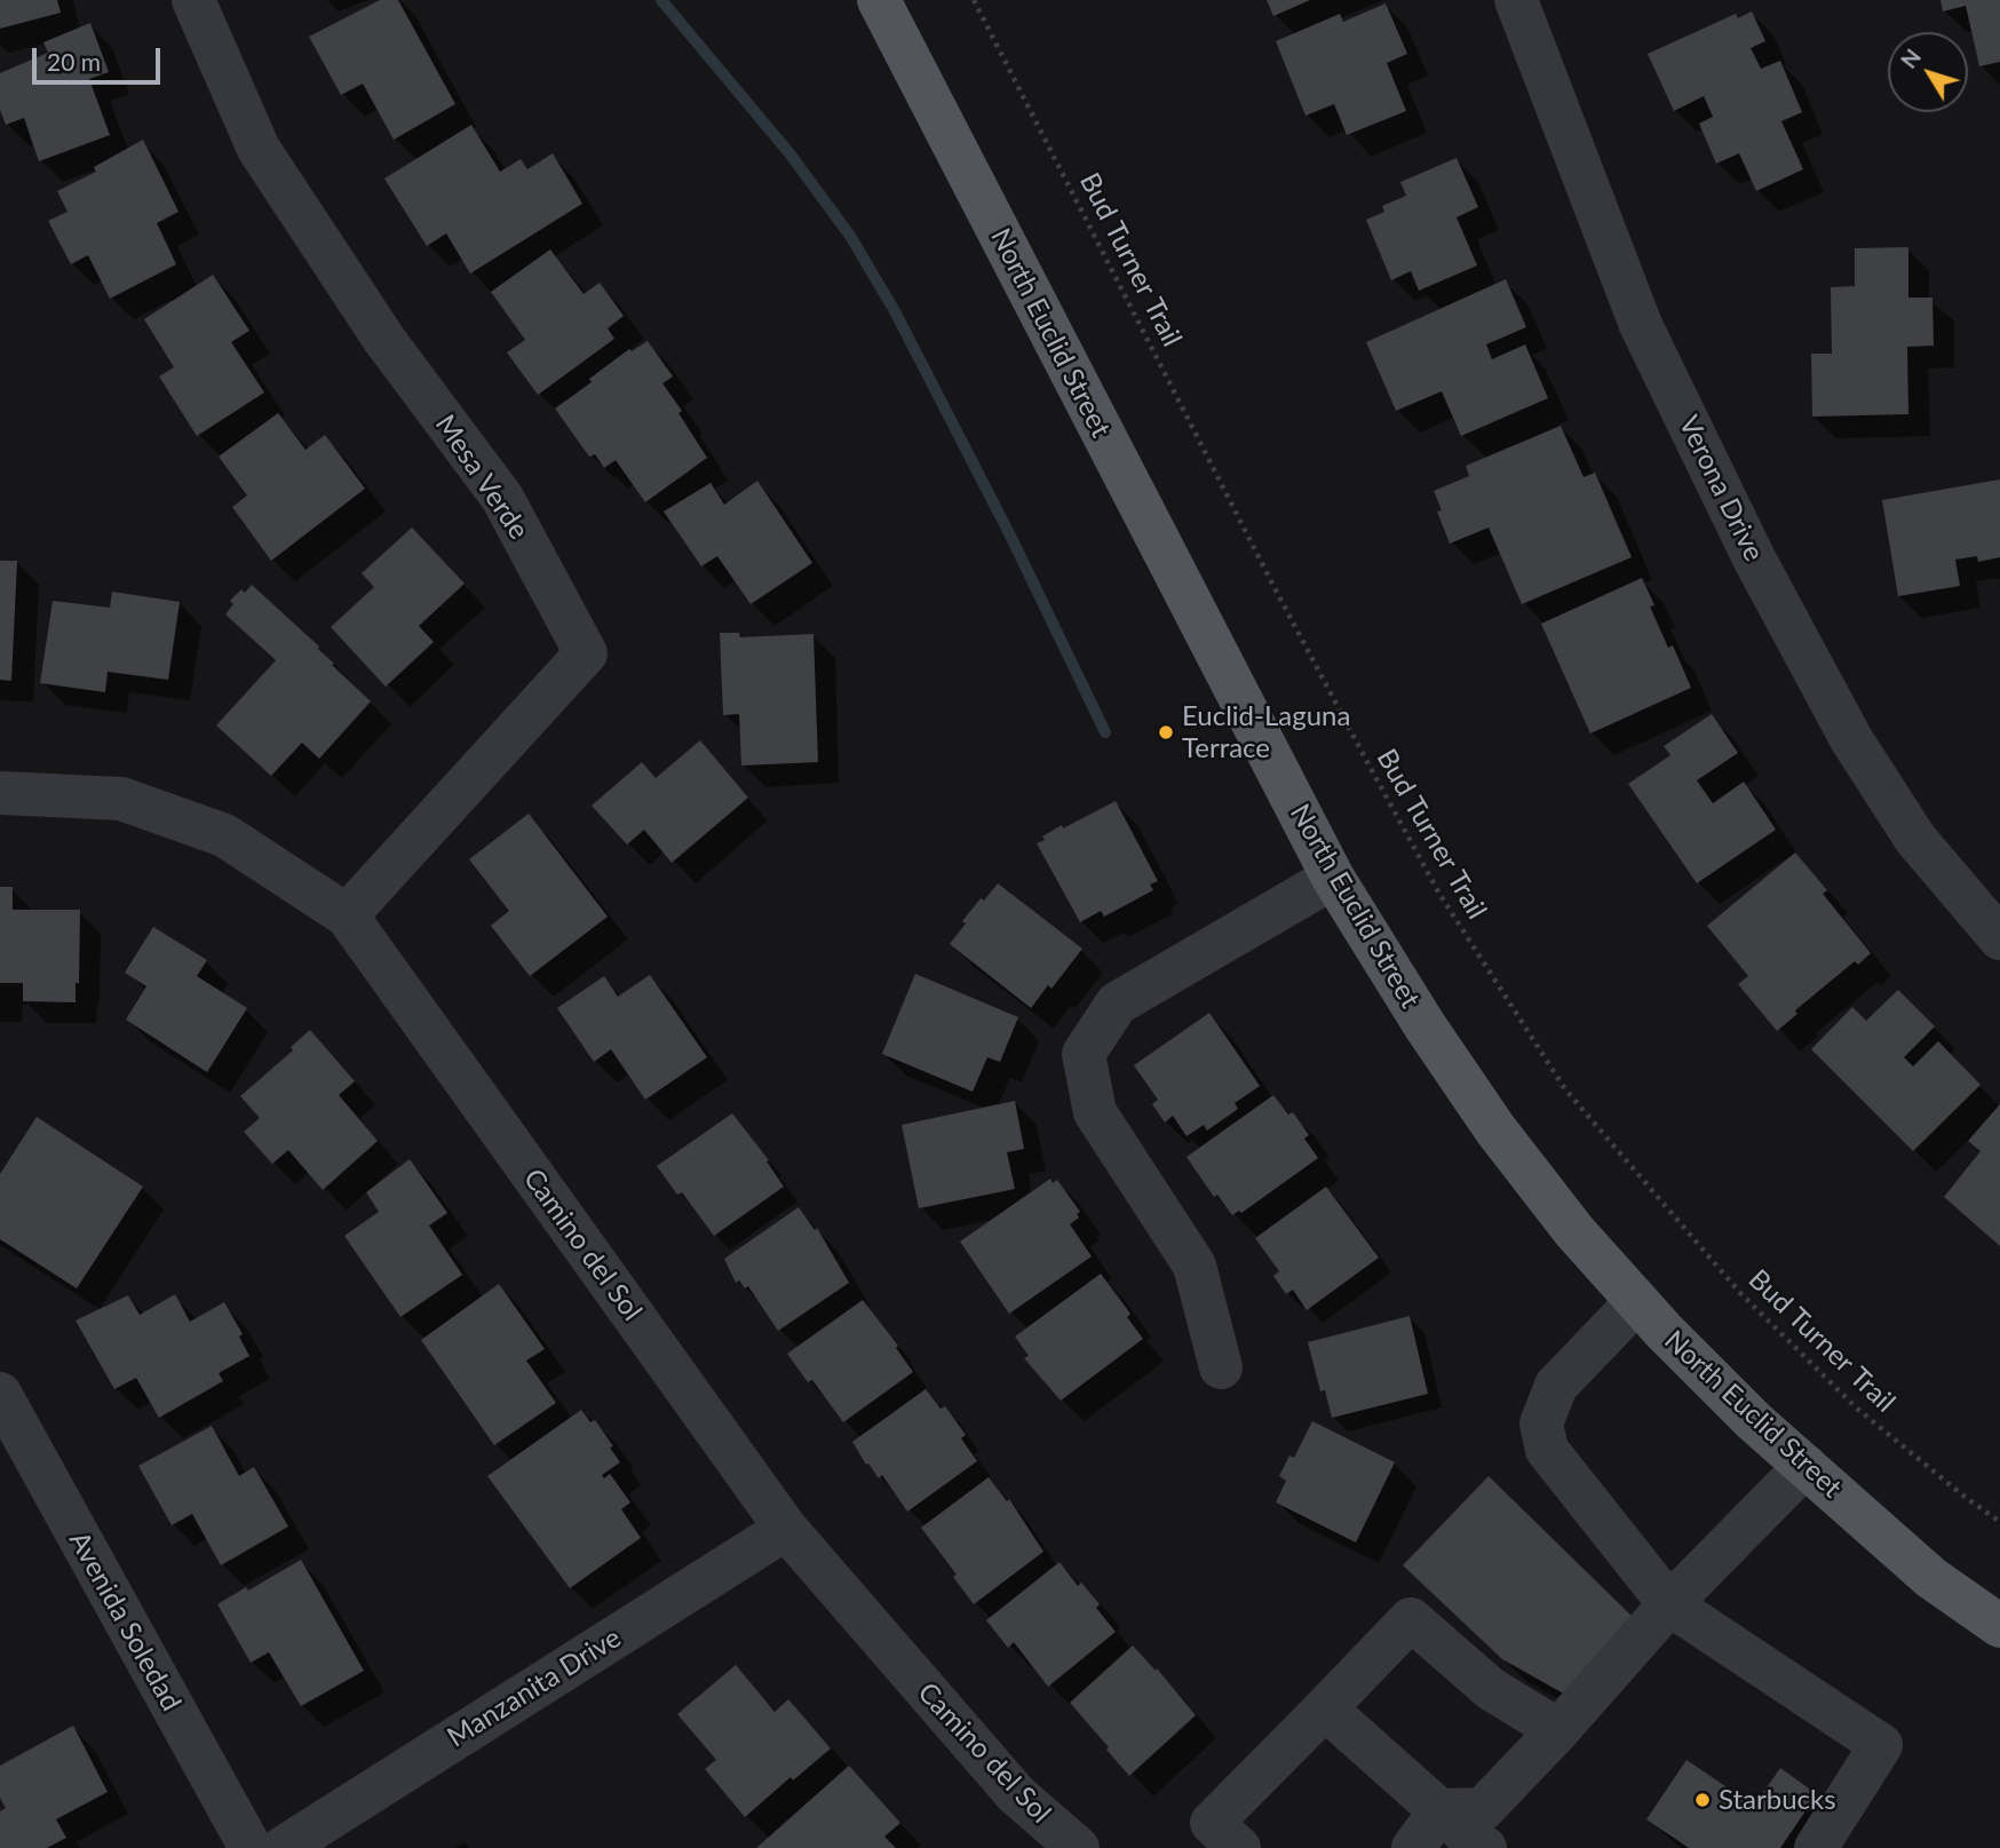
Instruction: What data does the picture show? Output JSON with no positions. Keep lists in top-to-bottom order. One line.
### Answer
{"streets":{"main road":["North Euclid Street"],"street":["Mesa Verde","Verona Drive","Camino del Sol","Avenida Soledad","Manzanita Drive"],"path":["Bud Turner Trail"]},"crossings":[["Mesa Verde","Camino del Sol"],["Camino del Sol","Manzanita Drive"]],"places":["Euclid-Laguna Terrace","Starbucks"],"scale_bar":"20 m","north":"top left"}
